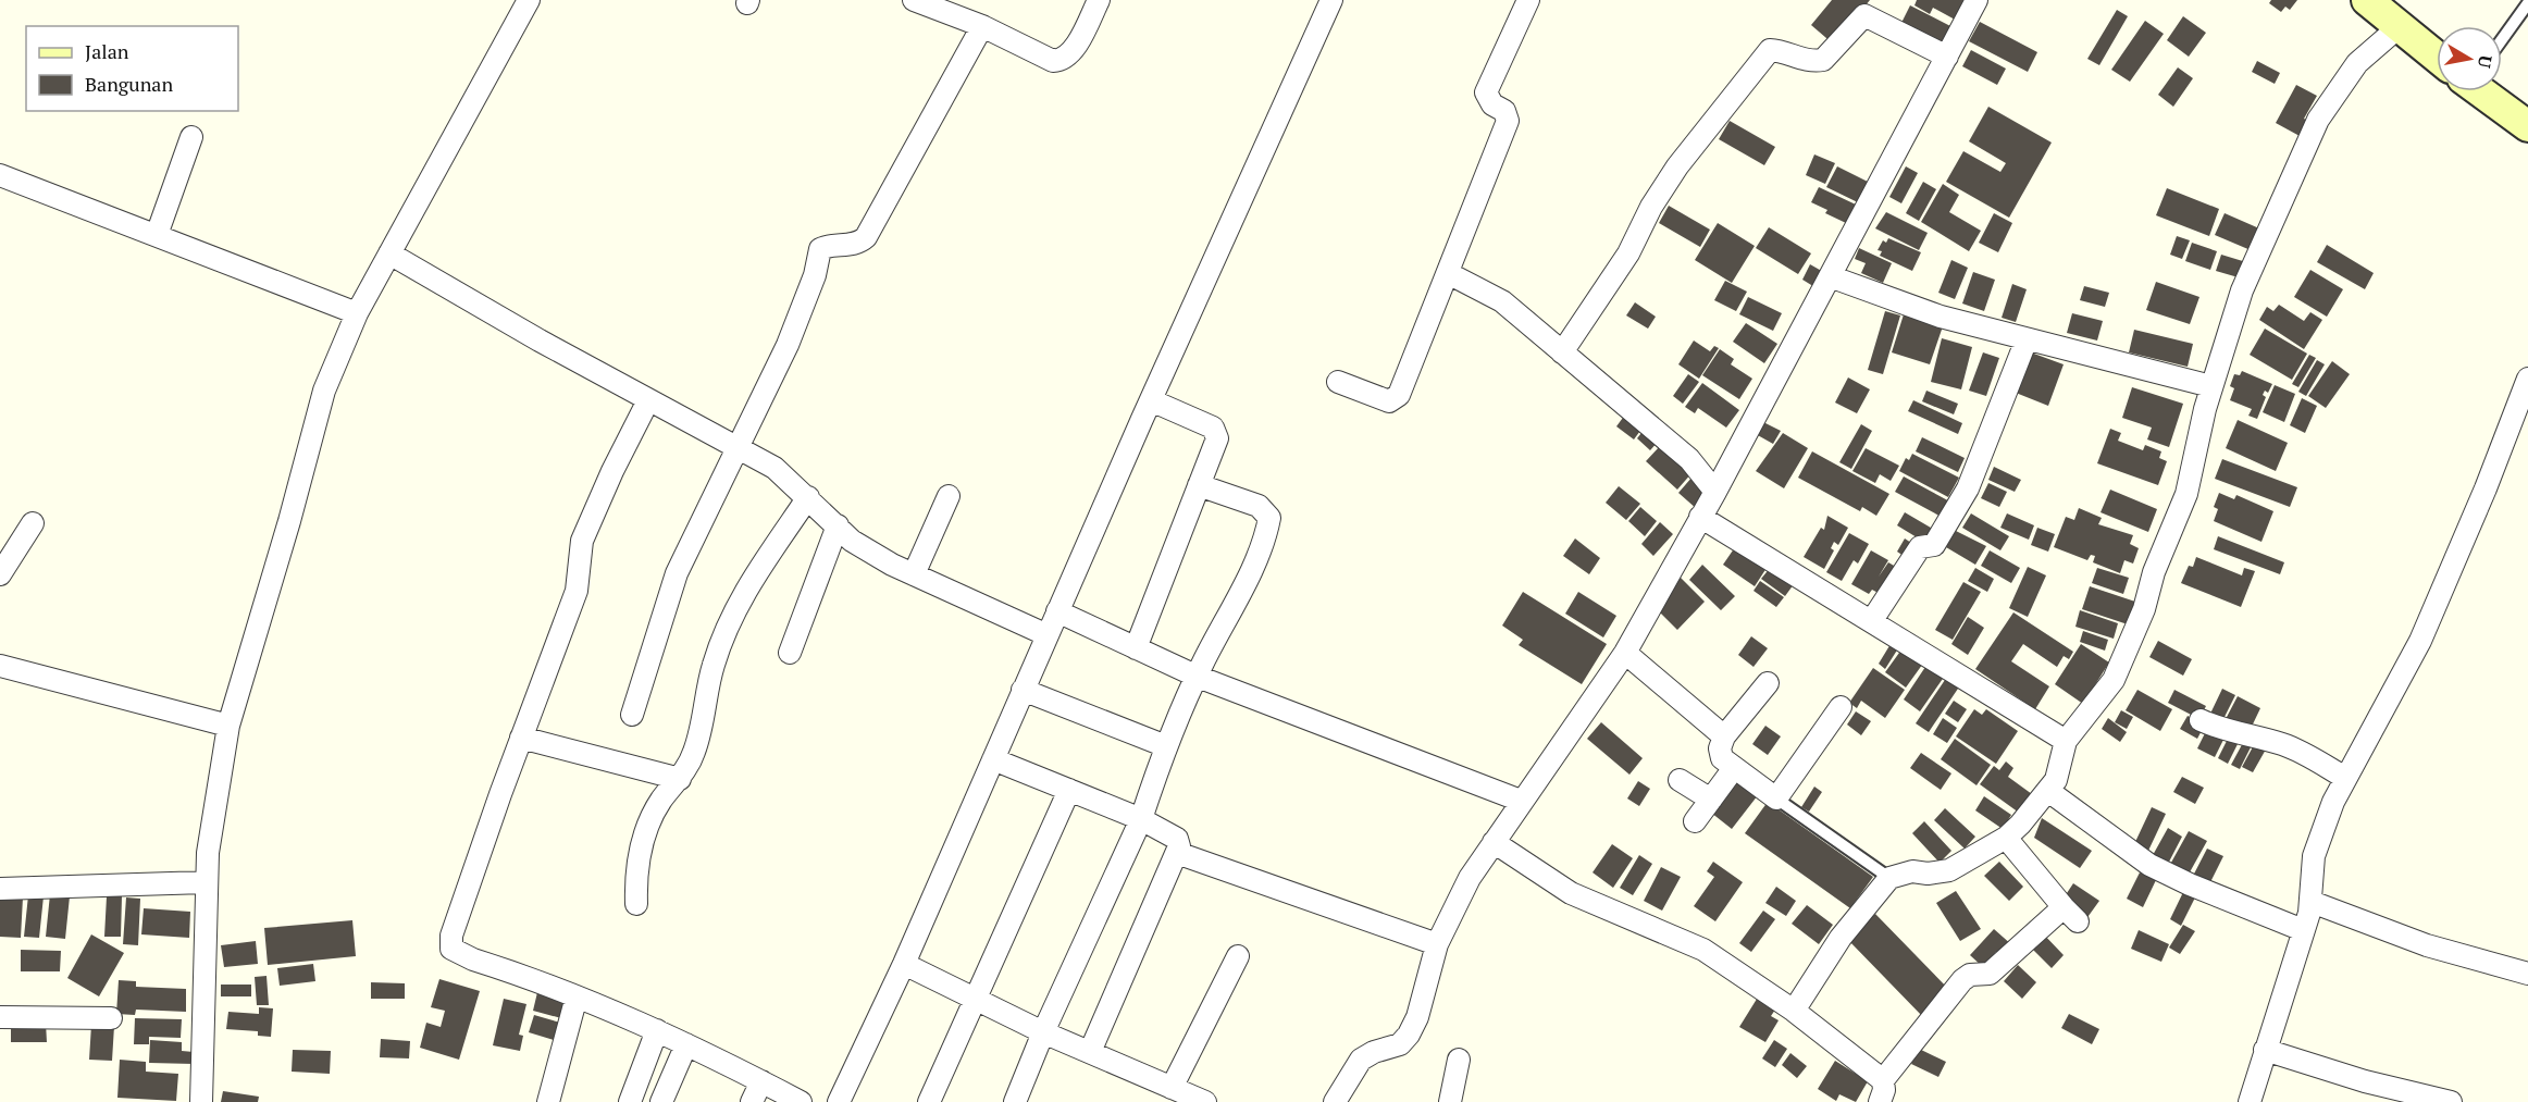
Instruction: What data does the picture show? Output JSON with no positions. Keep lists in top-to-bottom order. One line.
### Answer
{"legend":["Jalan","Bangunan"],"north":"right"}
